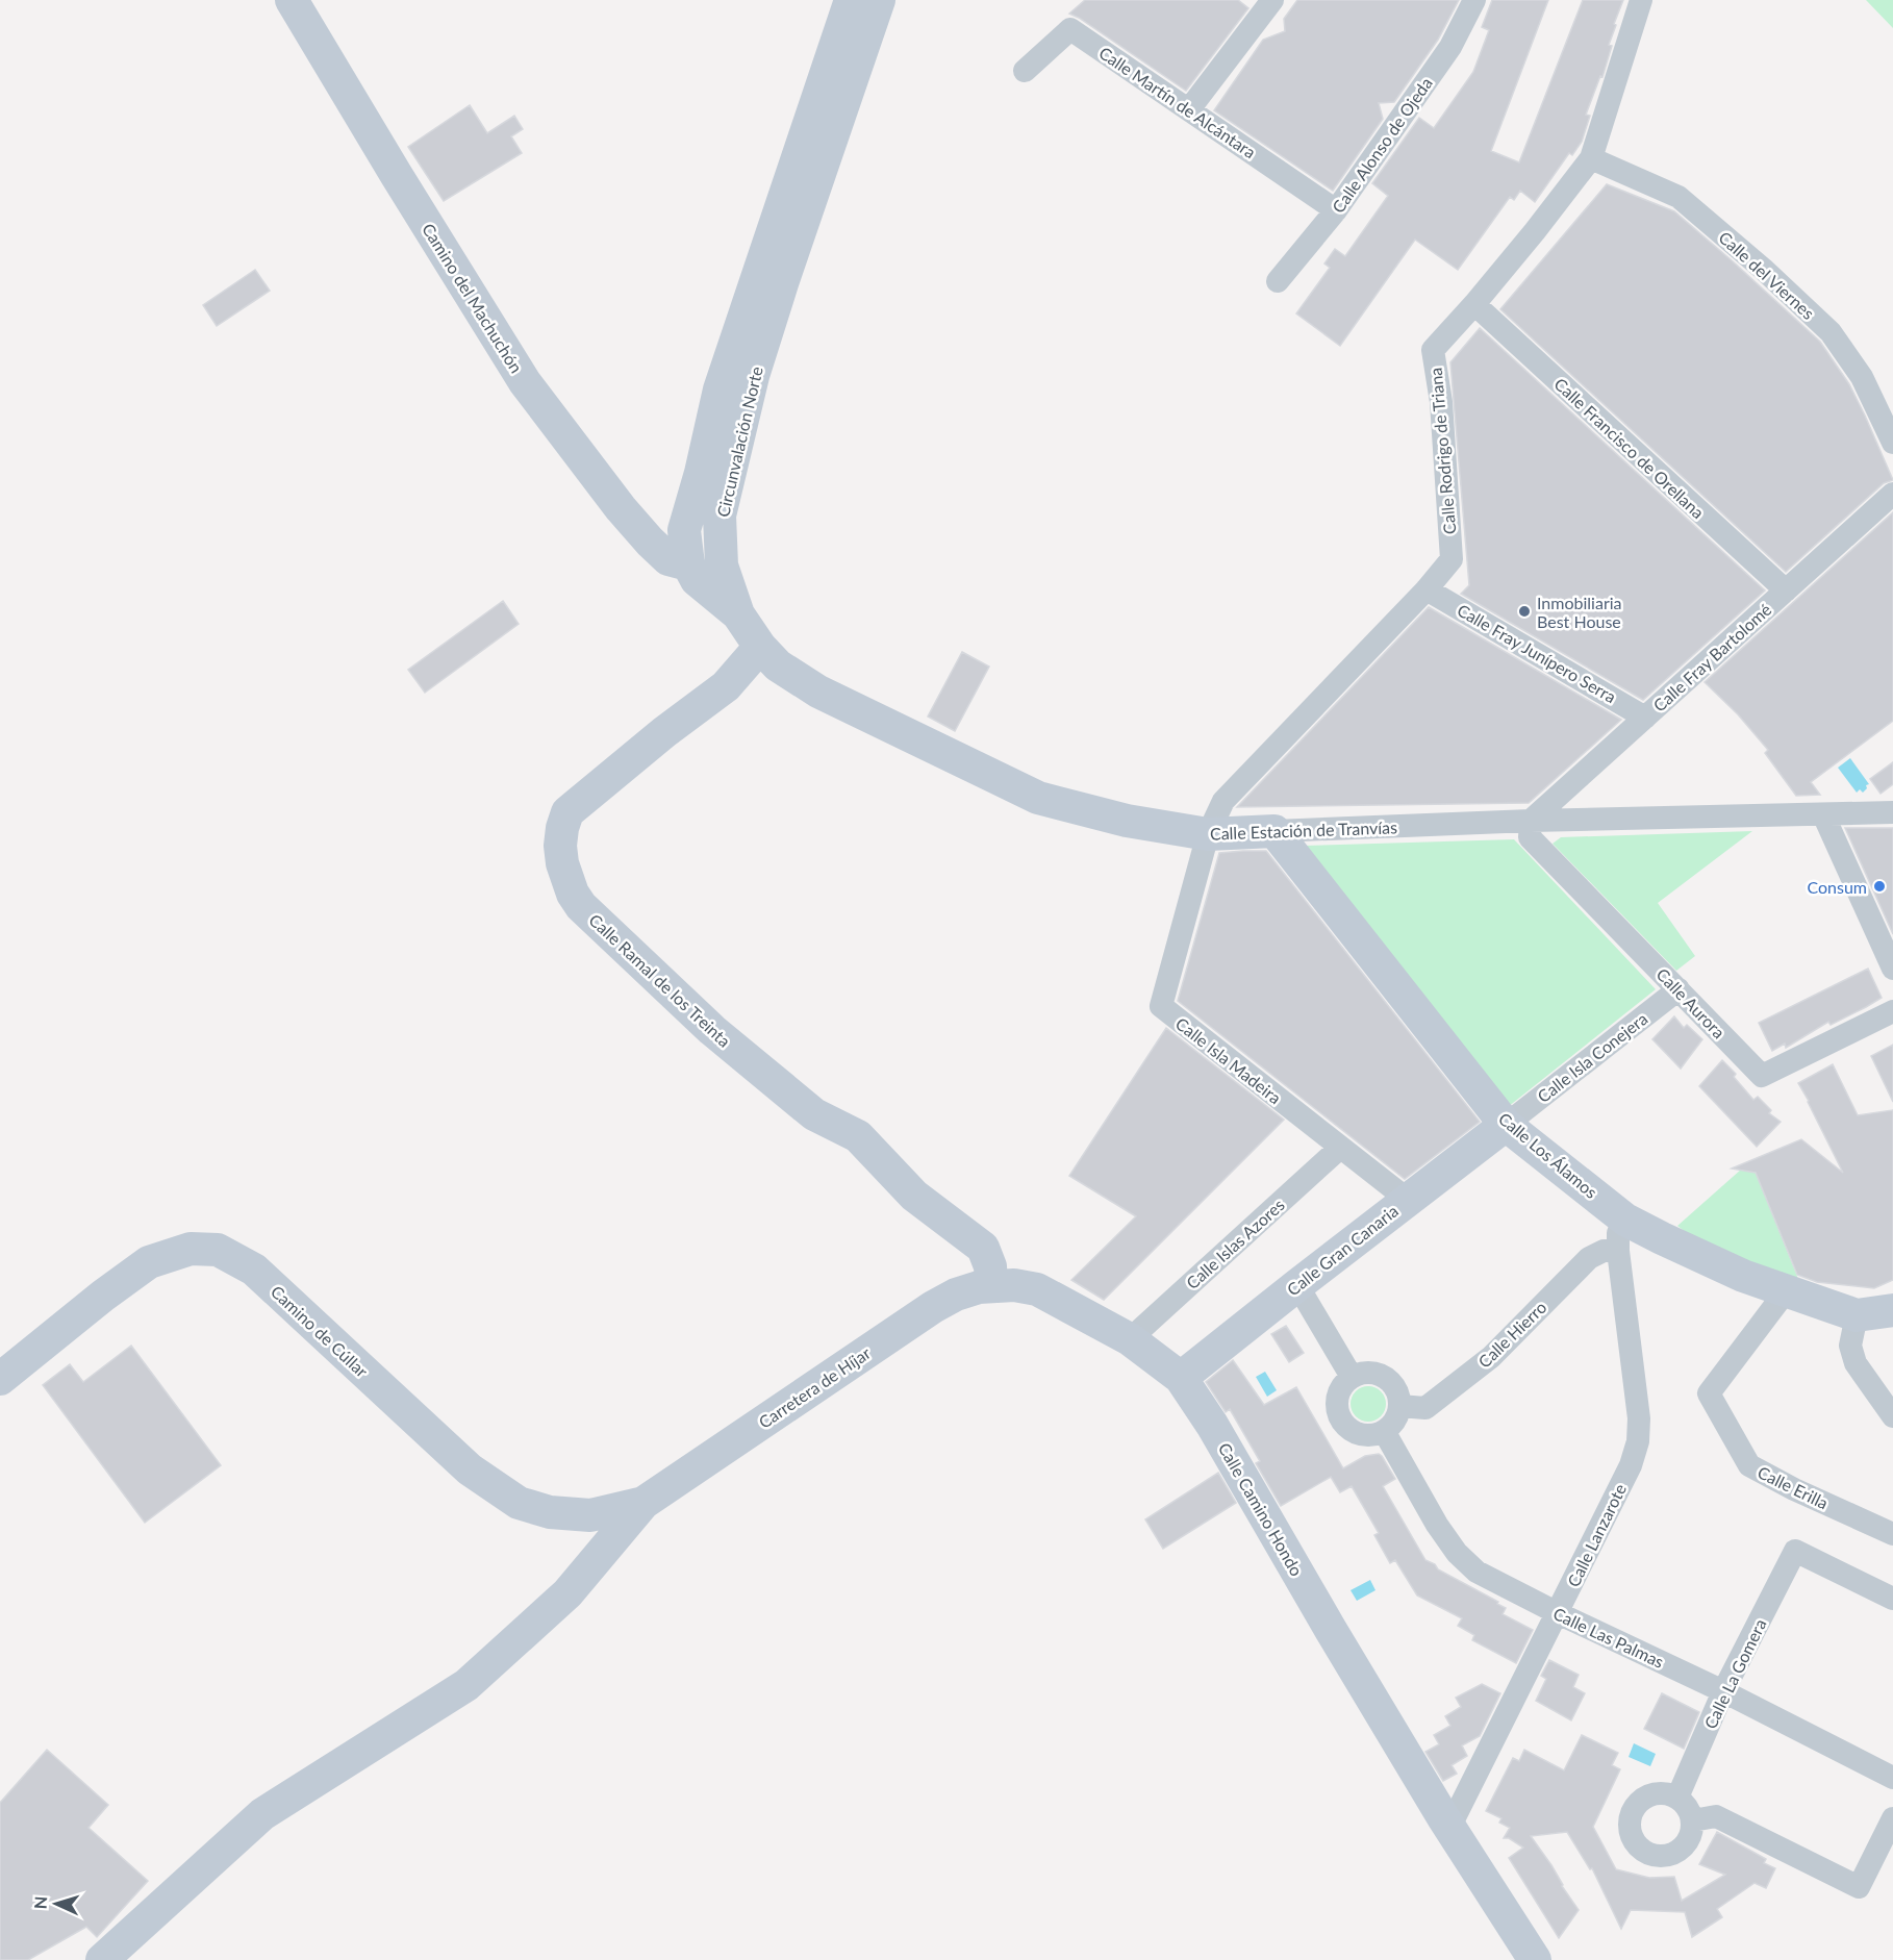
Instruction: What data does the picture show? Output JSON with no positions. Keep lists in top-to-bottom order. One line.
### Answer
{"streets":{"street":["Calle Martín de Alcántara","Calle Alonso de Ojeda","Calle del Viernes","Camino del Machuchón","Circunvalación Norte","Calle Francisco de Orellana","Calle Rodrigo de Triana","Calle Fray Junípero Serra","Calle Fray Bartolomé","Calle Estación de Tranvías","Calle Ramal de los Treinta","Calle Aurora","Calle Isla Conejera","Calle Isla Madeira","Calle Los Álamos","Calle Islas Azores","Calle Gran Canaria","Camino de Cúllar","Calle Hierro","Carretera de Híjar","Calle Erilla","Calle Camino Hondo","Calle Lanzarote","Calle Las Palmas","Calle La Gomera"]},"crossings":[["Calle Martín de Alcántara","Calle Alonso de Ojeda"],["Calle del Viernes","Calle Rodrigo de Triana"],["Camino del Machuchón","Circunvalación Norte"],["Circunvalación Norte","Calle Estación de Tranvías"],["Calle Francisco de Orellana","Calle Rodrigo de Triana"],["Calle Francisco de Orellana","Calle Fray Bartolomé"],["Calle Rodrigo de Triana","Calle Fray Junípero Serra"],["Calle Rodrigo de Triana","Calle Estación de Tranvías"],["Calle Rodrigo de Triana","Calle Isla Madeira"],["Calle Fray Junípero Serra","Calle Fray Bartolomé"],["Calle Fray Bartolomé","Calle Estación de Tranvías"],["Calle Fray Bartolomé","Calle Aurora"],["Calle Estación de Tranvías","Calle Ramal de los Treinta"],["Calle Estación de Tranvías","Calle Aurora"],["Calle Estación de Tranvías","Calle Isla Madeira"],["Calle Estación de Tranvías","Calle Los Álamos"],["Calle Ramal de los Treinta","Carretera de Híjar"],["Calle Ramal de los Treinta","Calle Camino Hondo"],["Calle Aurora","Calle Isla Conejera"],["Calle Isla Conejera","Calle Los Álamos"],["Calle Isla Conejera","Calle Gran Canaria"],["Calle Isla Madeira","Calle Islas Azores"],["Calle Isla Madeira","Calle Gran Canaria"],["Calle Los Álamos","Calle Gran Canaria"],["Calle Los Álamos","Calle Erilla"],["Calle Los Álamos","Calle Lanzarote"],["Calle Islas Azores","Calle Camino Hondo"],["Calle Gran Canaria","Calle Camino Hondo"],["Camino de Cúllar","Carretera de Híjar"],["Calle Hierro","Calle Lanzarote"],["Calle Hierro","Calle Las Palmas"],["Carretera de Híjar","Calle Camino Hondo"],["Calle Camino Hondo","Calle Lanzarote"],["Calle Lanzarote","Calle Las Palmas"],["Calle Las Palmas","Calle La Gomera"]],"places":["Inmobiliaria Best House","Consum"],"north":"left"}
